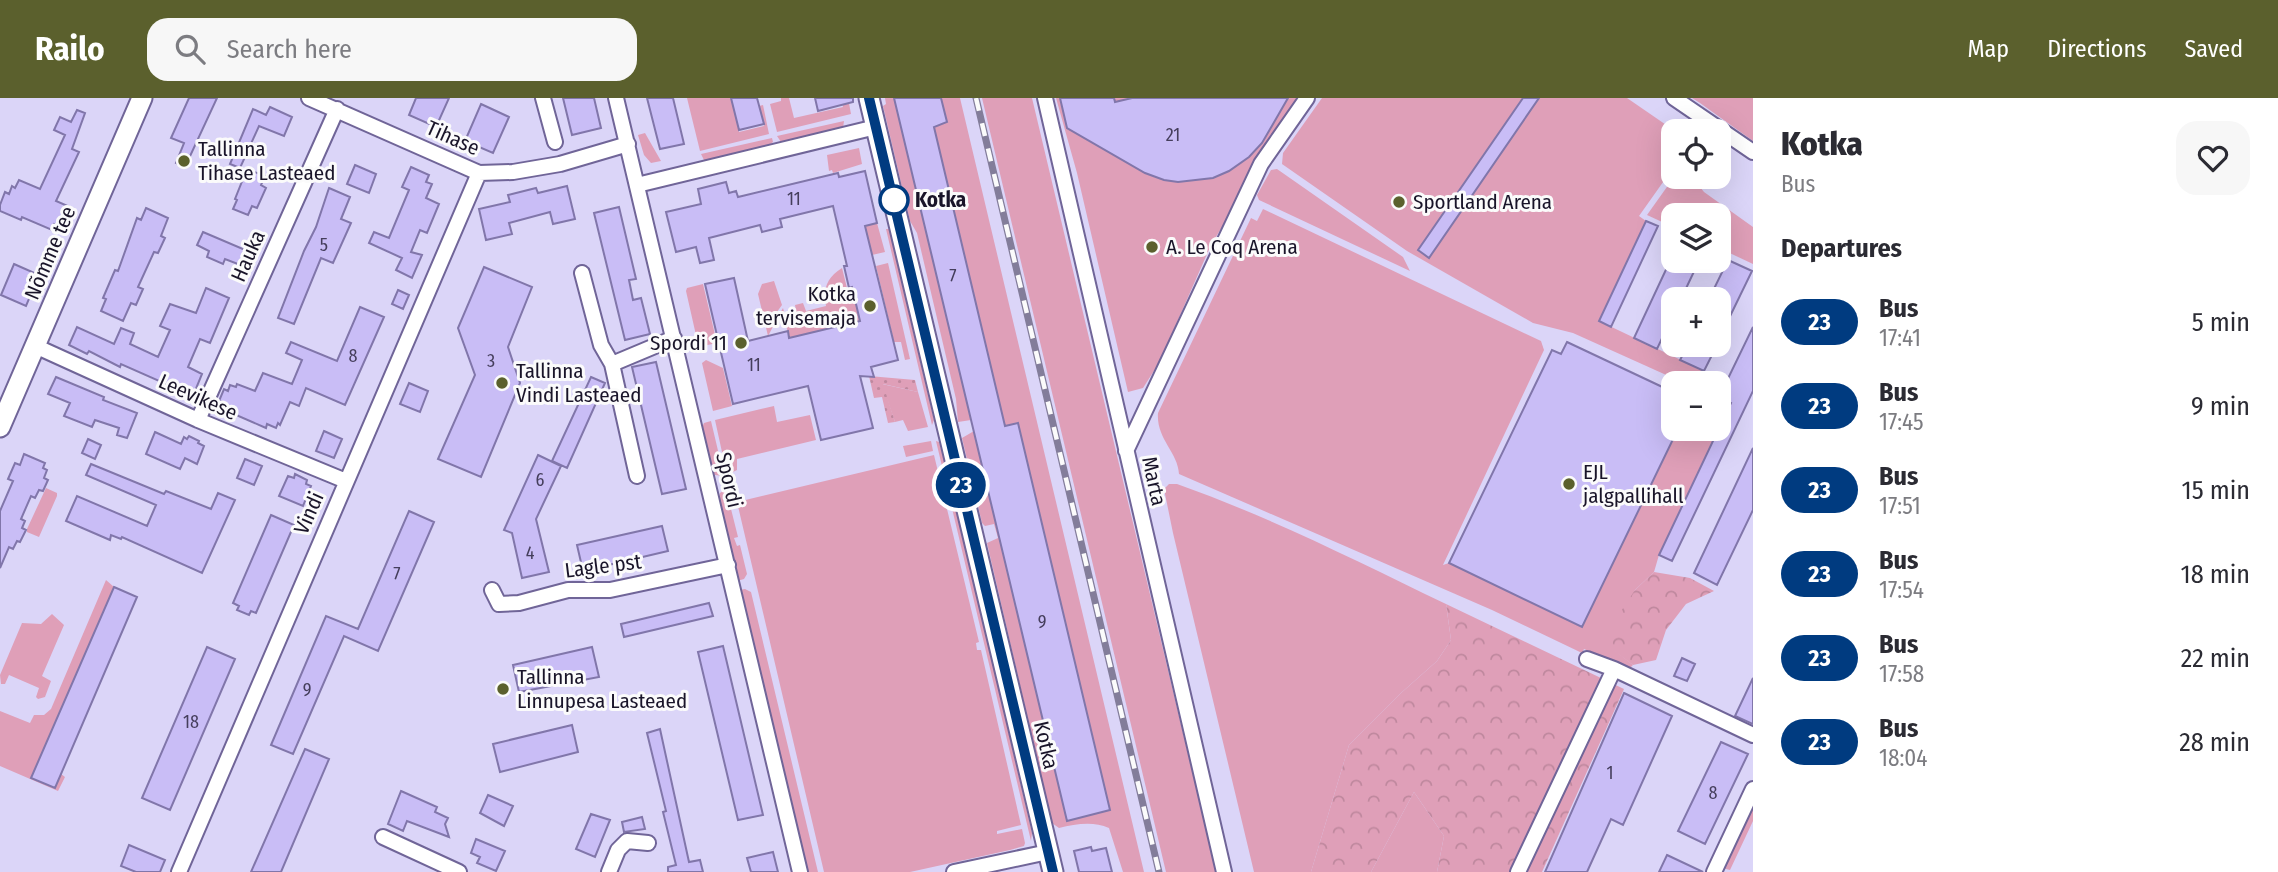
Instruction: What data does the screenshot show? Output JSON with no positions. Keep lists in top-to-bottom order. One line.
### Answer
{"streets":{"street":["Tihase","Nõmme tee","Hauka","Leevikese","Spordi","Marta","Vindi","Lagle pst","Kotka"]},"crossings":[["Tihase","Hauka"],["Tihase","Spordi"],["Tihase","Vindi"],["Nõmme tee","Leevikese"],["Hauka","Leevikese"],["Leevikese","Vindi"],["Spordi","Lagle pst"]],"places":["Tallinna Tihase Lasteaed","Kotka","Sportland Arena","A. Le Coq Arena","Kotka tervisemaja","Spordi 11","Tallinna Vindi Lasteaed","EJL jalgpallihall","Tallinna Linnupesa Lasteaed"],"lines":["bus line 23"],"house_numbers":["21","11","5","7","8","3","11","6","4","7","9","9","18","1","8"],"page":{"header":"Railo","search":"Search here","nav":["Map","Directions","Saved"],"on_map":"23","heading":[["Kotka","Bus"],"Departures"],"map_buttons":["+","−"],"list":[{"mark":"23","name":"Bus","note":"17:41","value":"5 min"},{"mark":"23","name":"Bus","note":"17:45","value":"9 min"},{"mark":"23","name":"Bus","note":"17:51","value":"15 min"},{"mark":"23","name":"Bus","note":"17:54","value":"18 min"},{"mark":"23","name":"Bus","note":"17:58","value":"22 min"},{"mark":"23","name":"Bus","note":"18:04","value":"28 min"}]}}
